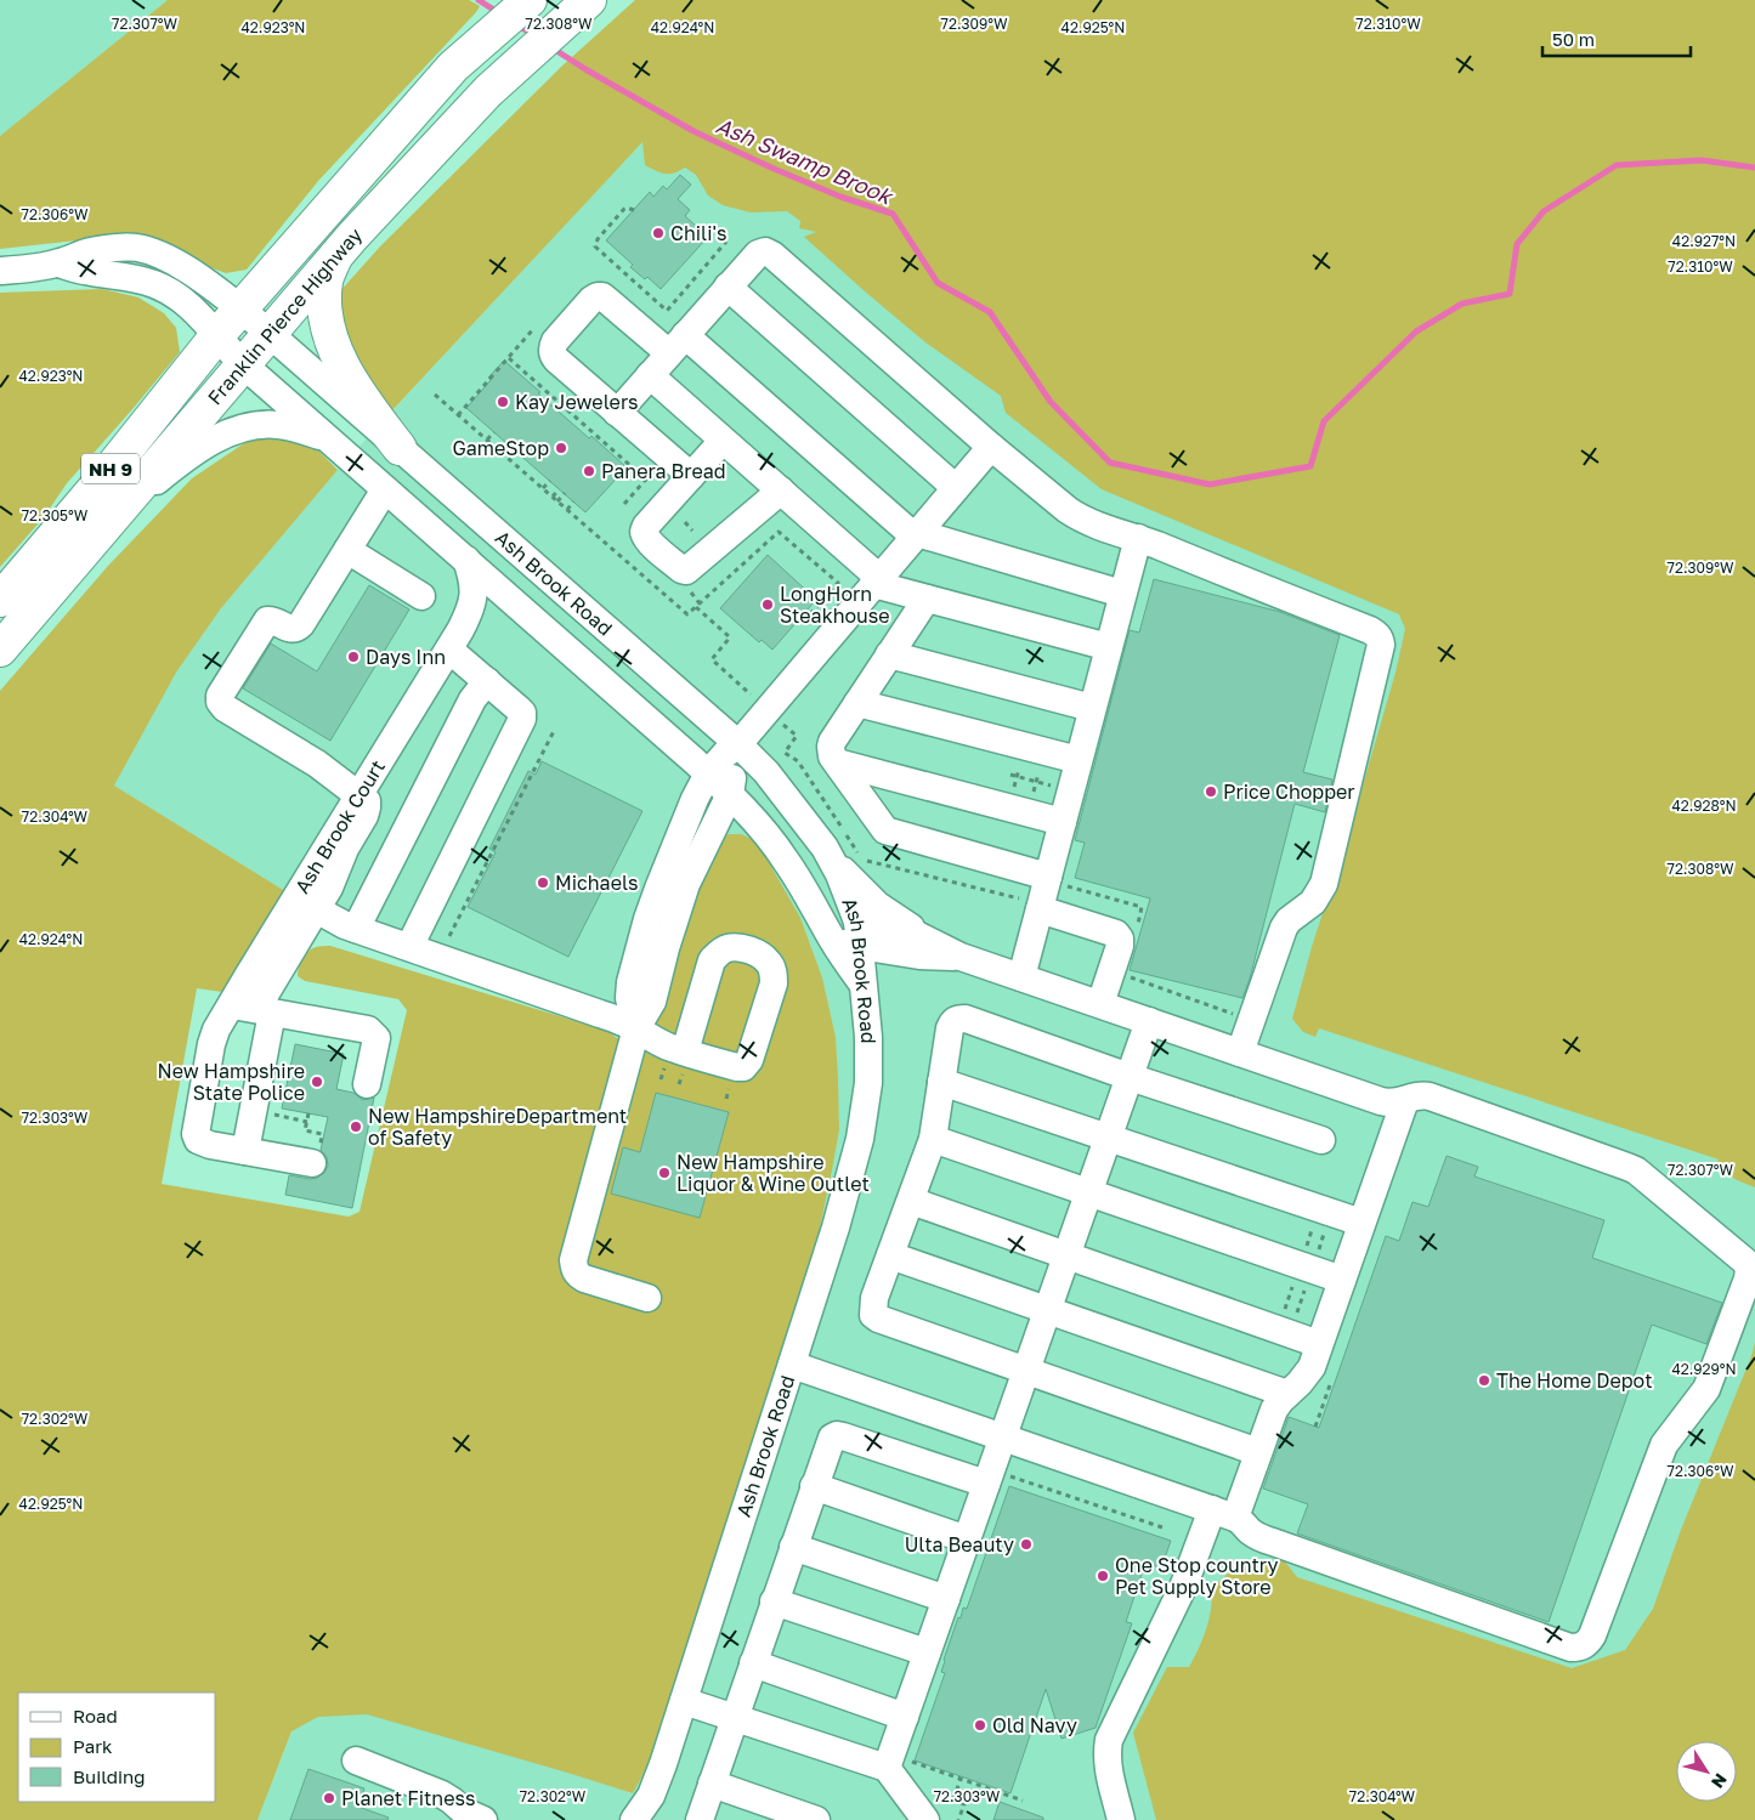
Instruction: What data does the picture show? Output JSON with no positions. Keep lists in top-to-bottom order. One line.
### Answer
{"streets":{"highway":["Franklin Pierce Highway","NH 9"],"street":["Ash Brook Road","Ash Brook Court"]},"crossings":[["Franklin Pierce Highway","Ash Brook Road"]],"water":["Ash Swamp Brook"],"places":["Chili's","Kay Jewelers","GameStop","Panera Bread","LongHorn Steakhouse","Days Inn","Price Chopper","Michaels","New Hampshire State Police","New HampshireDepartment of Safety","New Hampshire Liquor & Wine Outlet","The Home Depot","Ulta Beauty","One Stop country Pet Supply Store","Old Navy","Planet Fitness"],"legend":["Road","Park","Building"],"scale_bar":"50 m","north":"bottom right","coordinates":["72.307°W","72.308°W","72.309°W","72.310°W","42.923°N","42.925°N","42.924°N","72.306°W","42.927°N","72.305°W","42.928°N","72.304°W","72.303°W","42.929°N","72.302°W"]}
